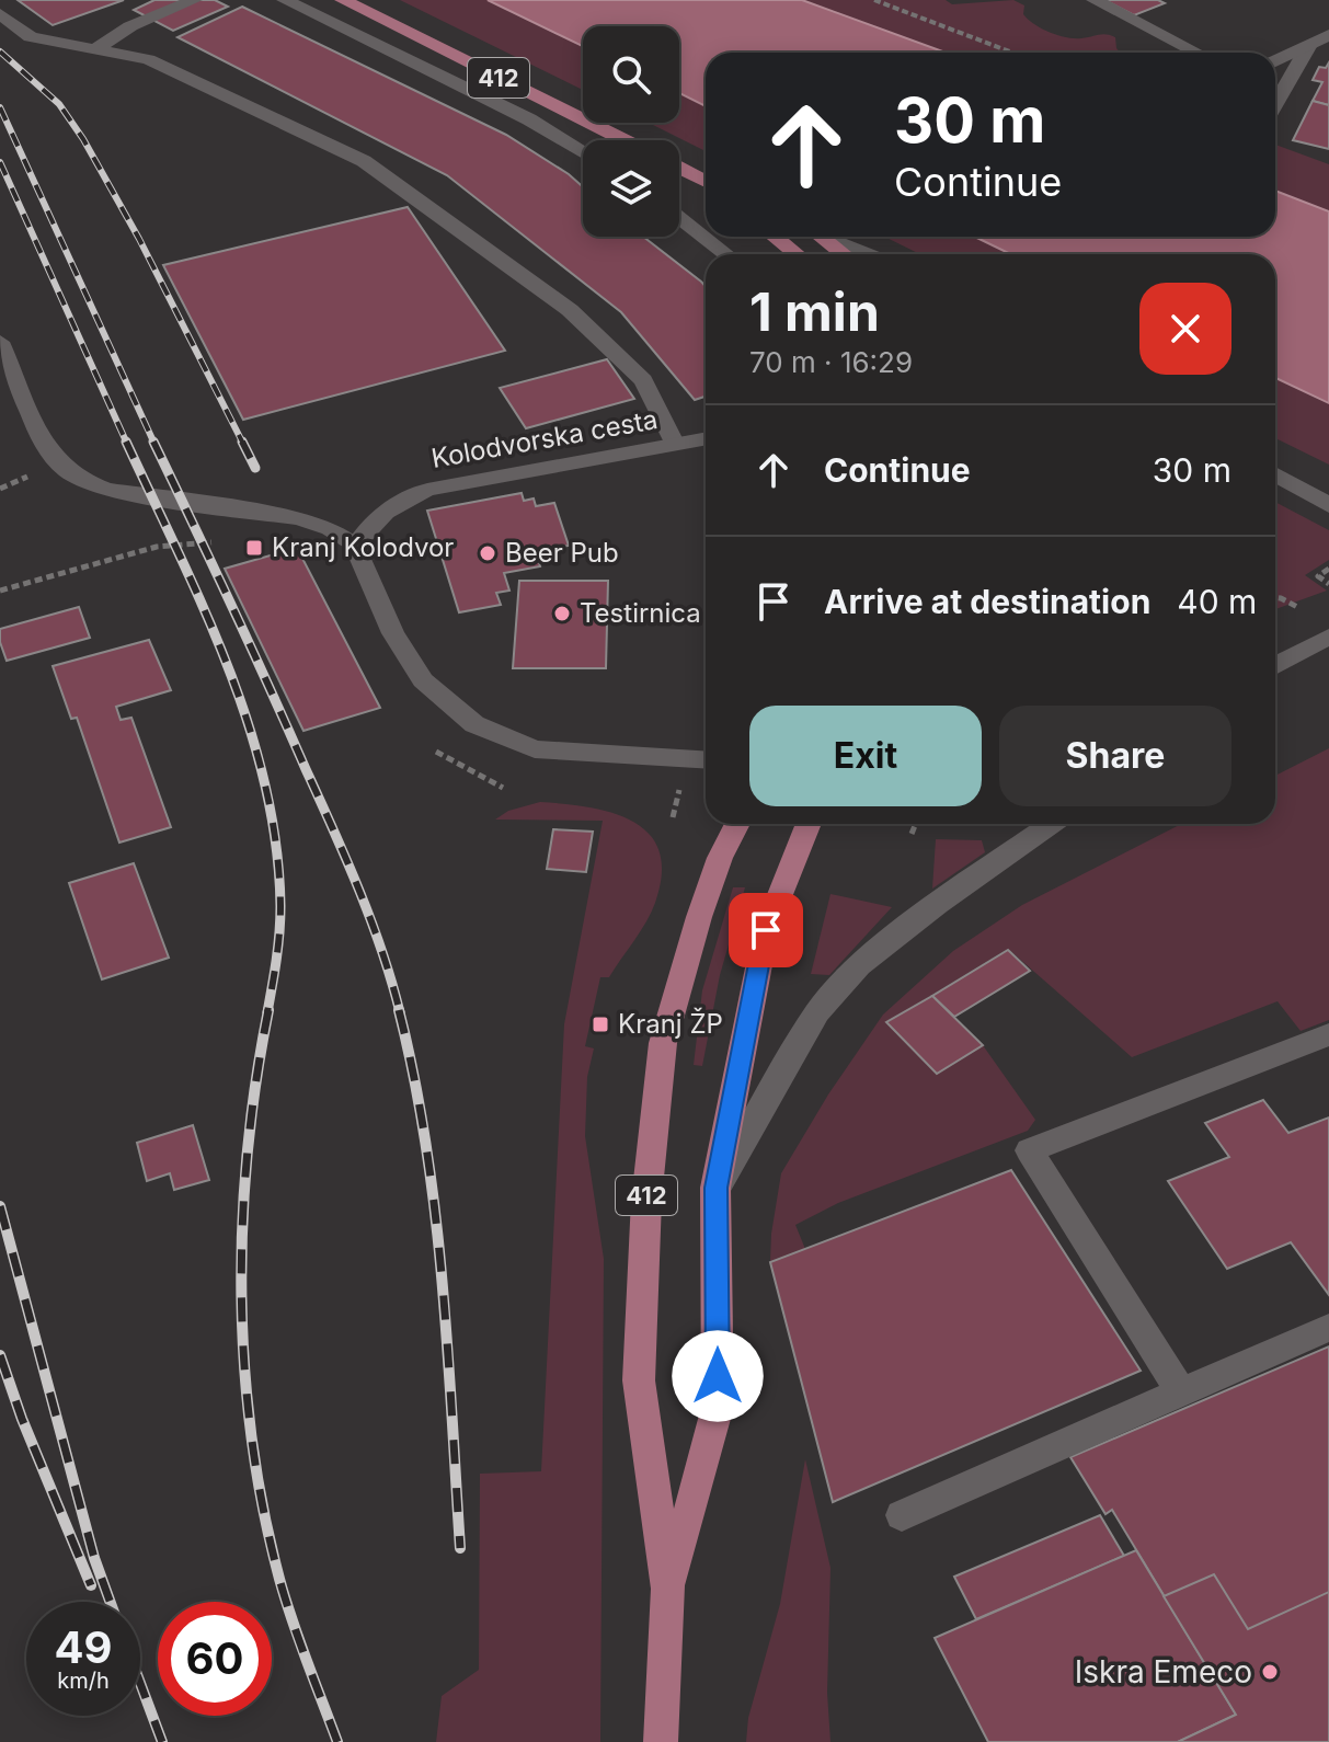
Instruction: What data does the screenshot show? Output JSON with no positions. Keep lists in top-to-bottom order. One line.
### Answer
{"streets":{"main road":["412"],"street":["Kolodvorska cesta"]},"places":{"transit":["Kranj Kolodvor","Kranj ŽP"],"other":["Beer Pub","Testirnica","Iskra Emeco"]},"page":{"turn":["30 m","Continue"],"heading":["1 min","70 m · 16:29"],"list":[{"name":"Continue","value":"30 m"},{"name":"Arrive at destination","value":"40 m"}],"buttons":["Exit","Share"],"speed":"49 km/h","limit":"60"}}
